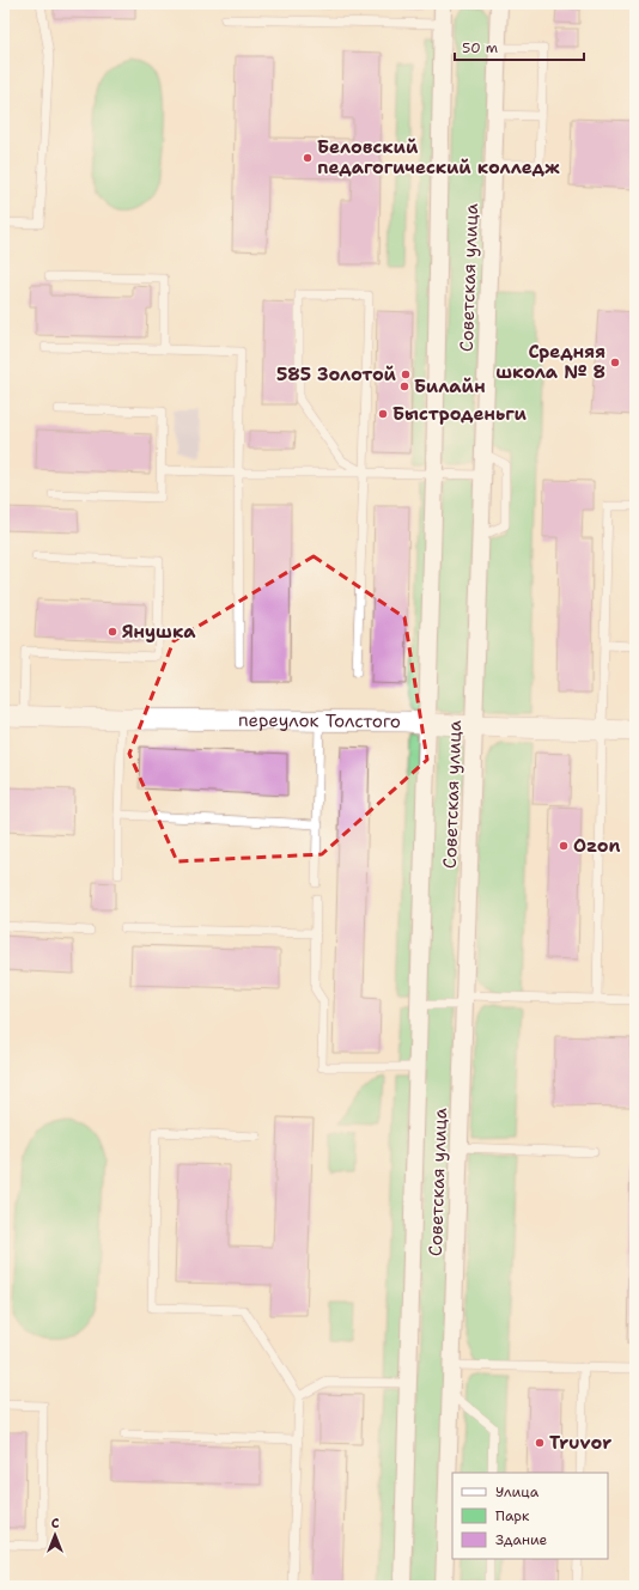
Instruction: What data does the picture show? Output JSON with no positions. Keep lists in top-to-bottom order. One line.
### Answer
{"streets":{"street":["Советская улица","переулок Толстого"]},"crossings":[["Советская улица","переулок Толстого"]],"places":["Беловский педагогический колледж","Средняя школа № 8","585 Золотой","Билайн","Быстроденьги","Янушка","Ozon","Truvor"],"legend":["Улица","Парк","Здание"],"scale_bar":"50 m","north":"top"}
